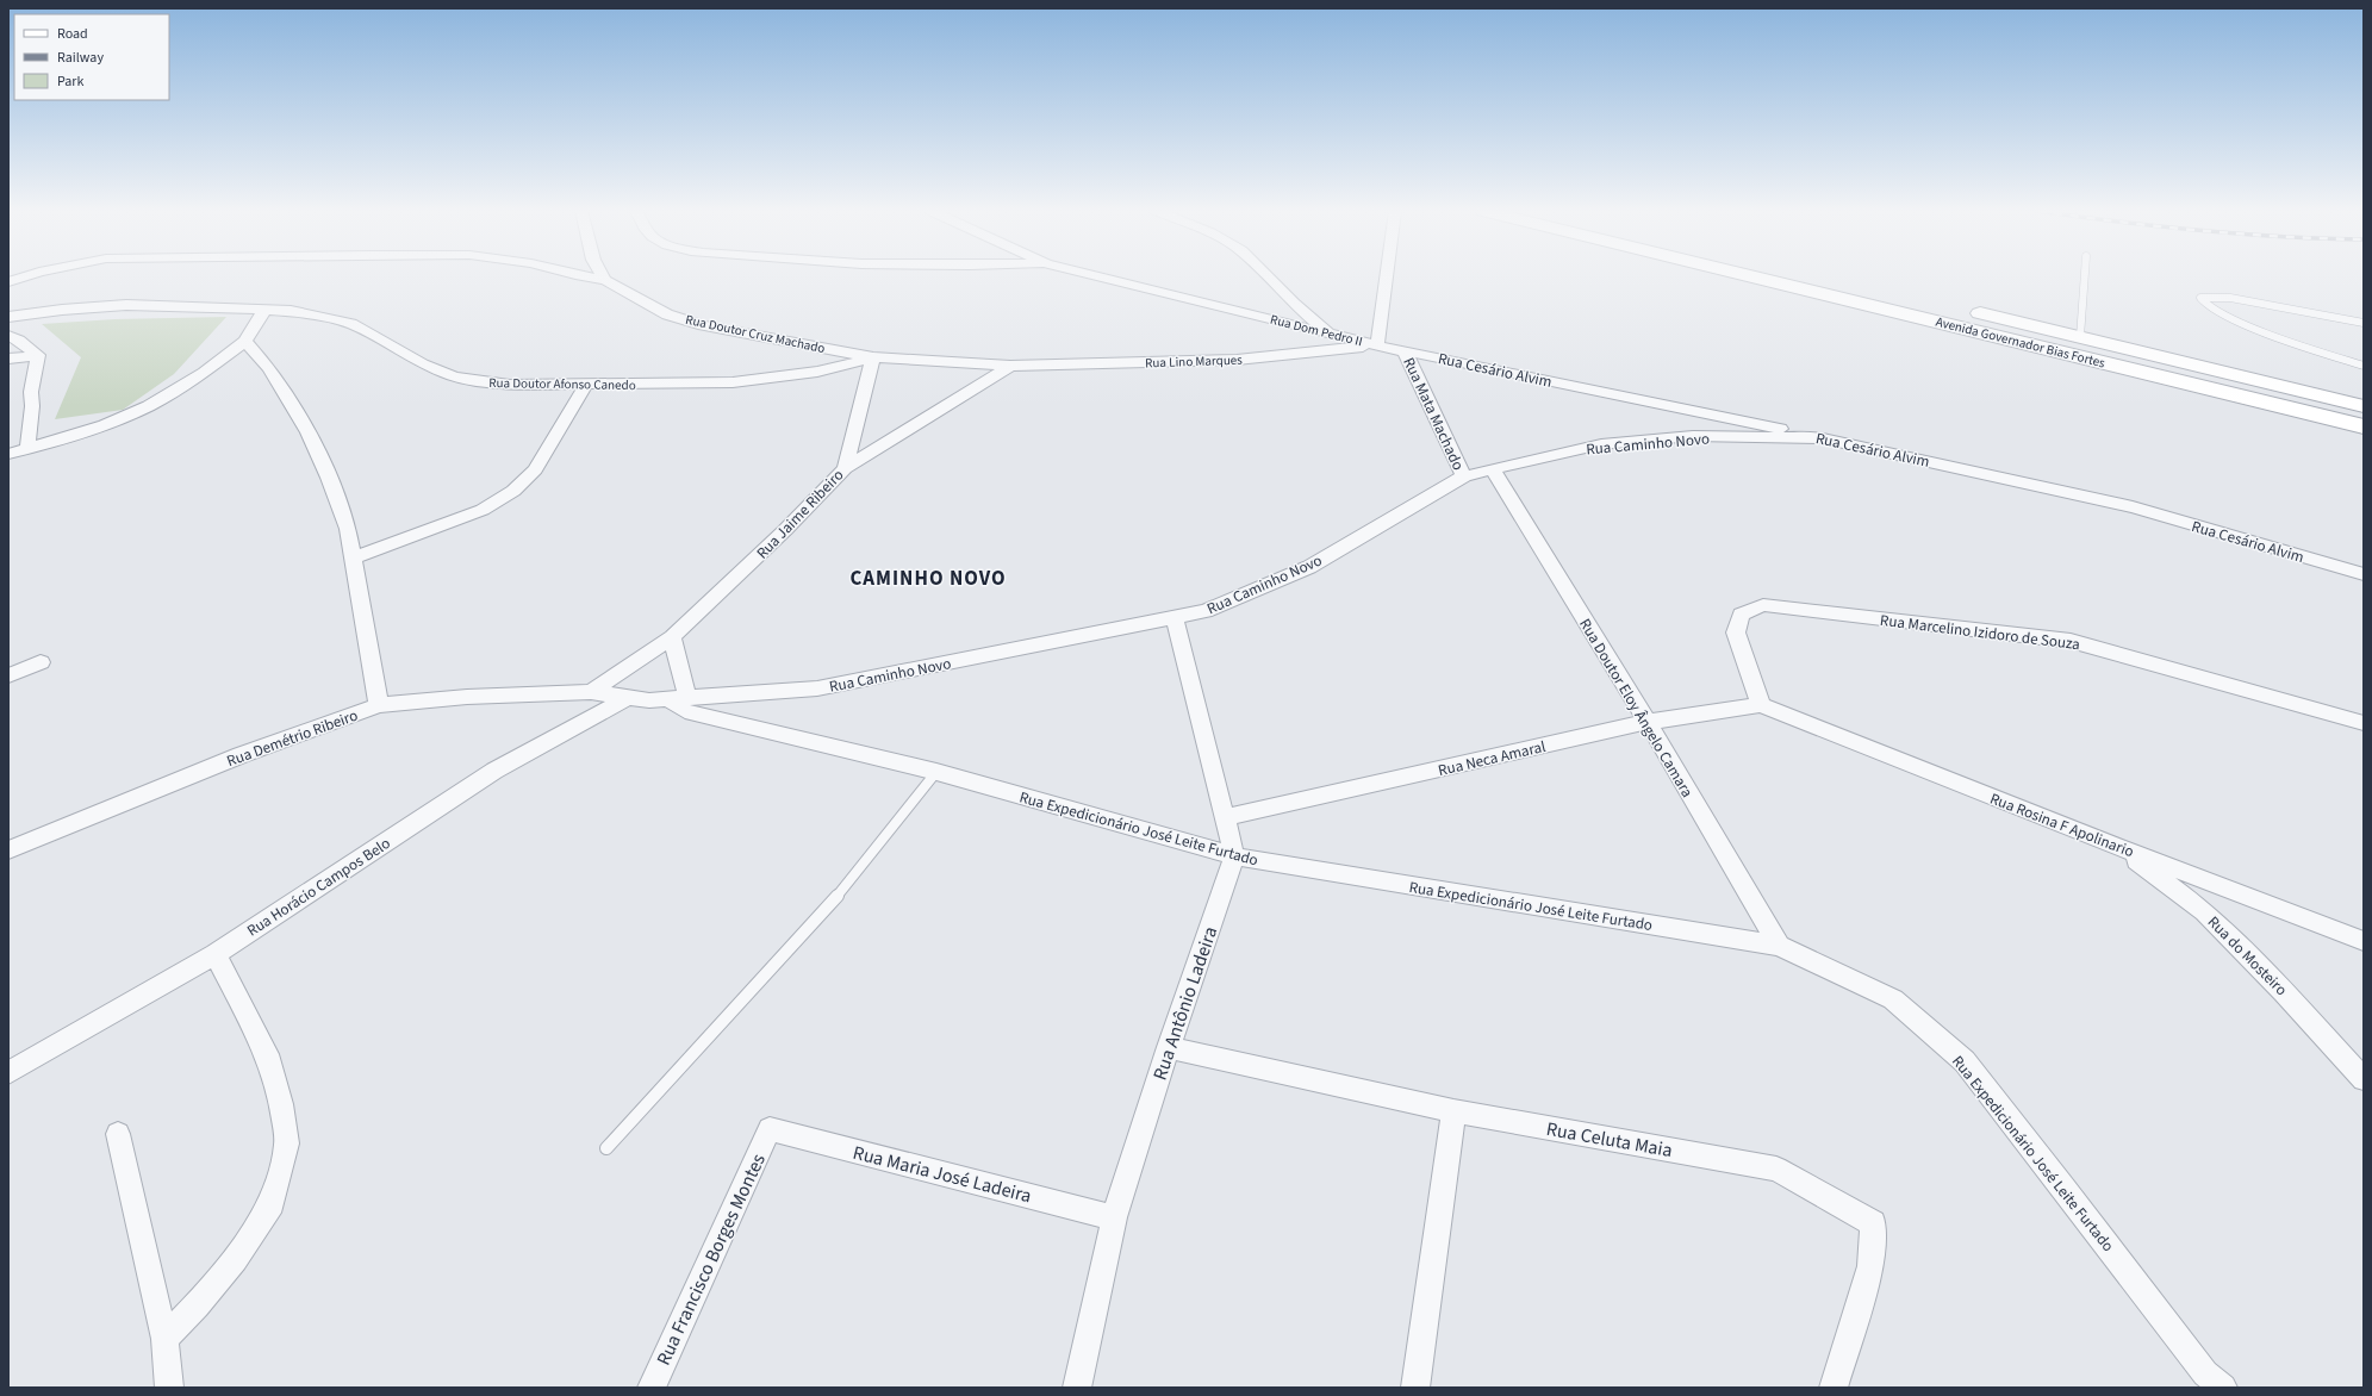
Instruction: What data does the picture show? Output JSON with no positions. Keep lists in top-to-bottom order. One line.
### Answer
{"streets":{"main road":["Avenida Governador Bias Fortes"],"street":["Rua Dom Pedro II","Rua Doutor Cruz Machado","Rua Lino Marques","Rua Cesário Alvim","Rua Doutor Afonso Canedo","Rua Mata Machado","Rua Caminho Novo","Rua Jaime Ribeiro","Rua Marcelino Izidoro de Souza","Rua Doutor Eloy Ângelo Camara","Rua Demétrio Ribeiro","Rua Neca Amaral","Rua Rosina F Apolinario","Rua Expedicionário José Leite Furtado","Rua Horácio Campos Belo","Rua do Mosteiro","Rua Antônio Ladeira","Rua Celuta Maia","Rua Maria José Ladeira","Rua Francisco Borges Montes"]},"crossings":[["Rua Dom Pedro II","Rua Lino Marques"],["Rua Dom Pedro II","Rua Cesário Alvim"],["Rua Doutor Cruz Machado","Rua Lino Marques"],["Rua Doutor Cruz Machado","Rua Doutor Afonso Canedo"],["Rua Doutor Cruz Machado","Rua Jaime Ribeiro"],["Rua Lino Marques","Rua Cesário Alvim"],["Rua Lino Marques","Rua Doutor Afonso Canedo"],["Rua Lino Marques","Rua Jaime Ribeiro"],["Rua Cesário Alvim","Rua Mata Machado"],["Rua Cesário Alvim","Rua Caminho Novo"],["Rua Doutor Afonso Canedo","Rua Jaime Ribeiro"],["Rua Mata Machado","Rua Caminho Novo"],["Rua Caminho Novo","Rua Doutor Eloy Ângelo Camara"],["Rua Caminho Novo","Rua Demétrio Ribeiro"],["Rua Caminho Novo","Rua Expedicionário José Leite Furtado"],["Rua Caminho Novo","Rua Horácio Campos Belo"],["Rua Jaime Ribeiro","Rua Demétrio Ribeiro"],["Rua Marcelino Izidoro de Souza","Rua Neca Amaral"],["Rua Marcelino Izidoro de Souza","Rua Rosina F Apolinario"],["Rua Doutor Eloy Ângelo Camara","Rua Neca Amaral"],["Rua Doutor Eloy Ângelo Camara","Rua Expedicionário José Leite Furtado"],["Rua Demétrio Ribeiro","Rua Horácio Campos Belo"],["Rua Neca Amaral","Rua Rosina F Apolinario"],["Rua Rosina F Apolinario","Rua do Mosteiro"],["Rua Expedicionário José Leite Furtado","Rua Antônio Ladeira"],["Rua Antônio Ladeira","Rua Celuta Maia"],["Rua Antônio Ladeira","Rua Maria José Ladeira"],["Rua Maria José Ladeira","Rua Francisco Borges Montes"]],"districts":["CAMINHO NOVO"],"legend":["Road","Railway","Park"]}
